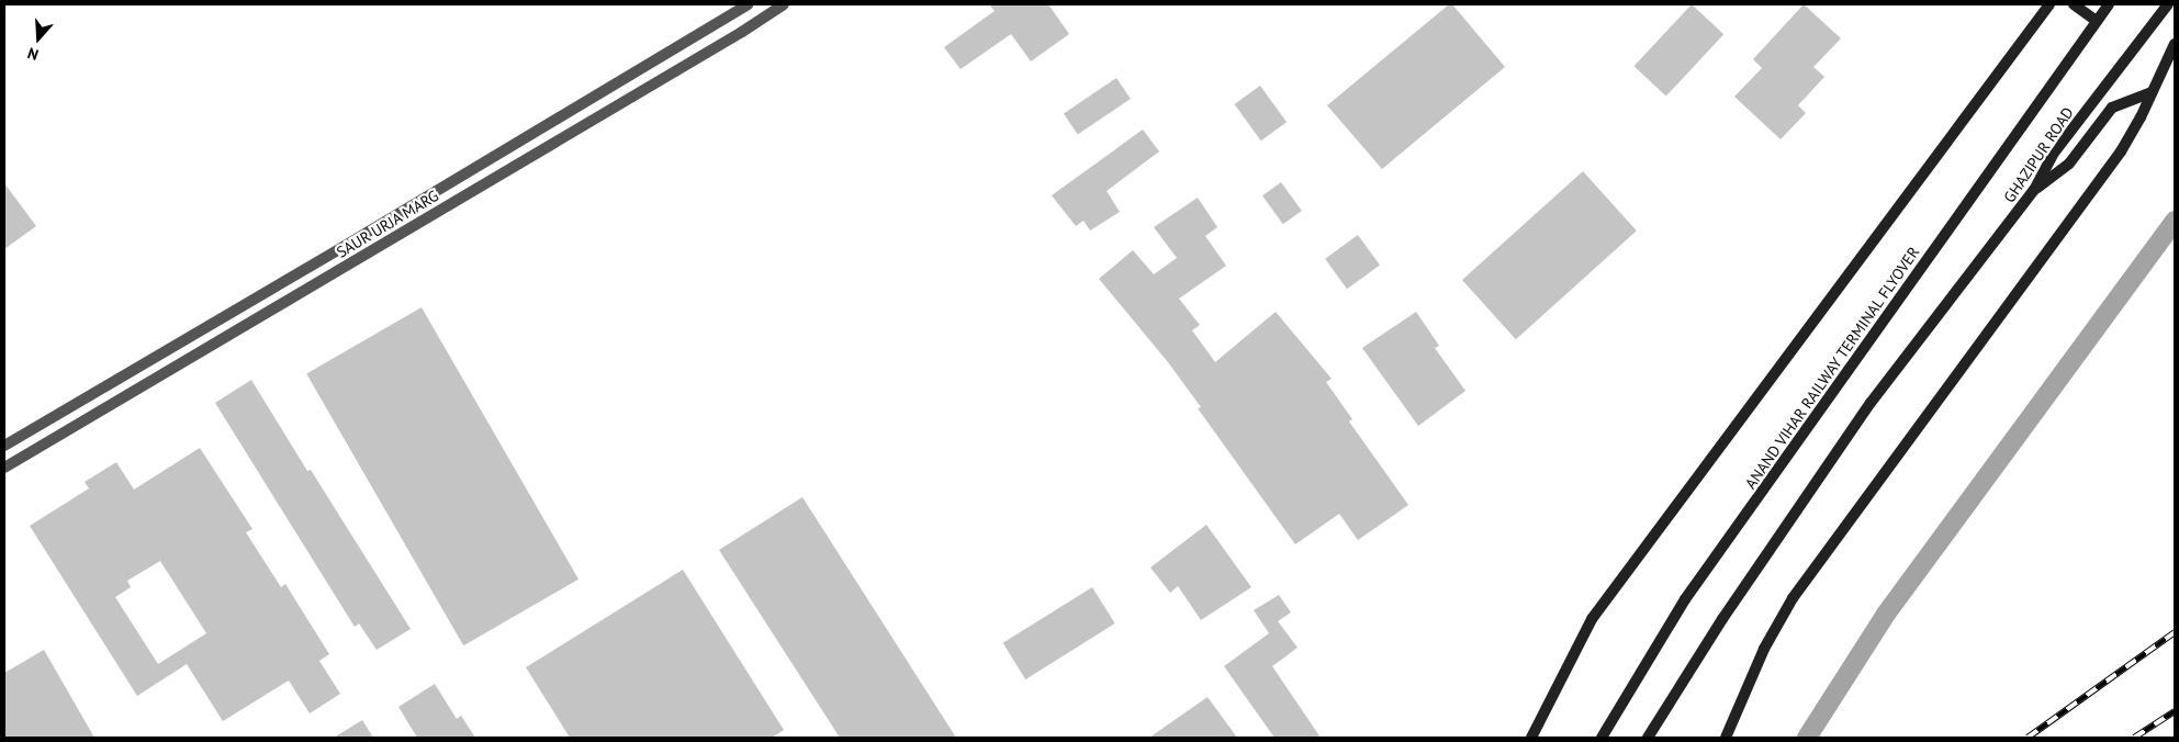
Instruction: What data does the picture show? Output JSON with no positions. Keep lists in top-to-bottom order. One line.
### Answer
{"streets":{"main road":["GHAZIPUR ROAD","ANAND VIHAR RAILWAY TERMINAL FLYOVER"],"street":["SAUR URJA MARG"]},"north":"bottom"}
